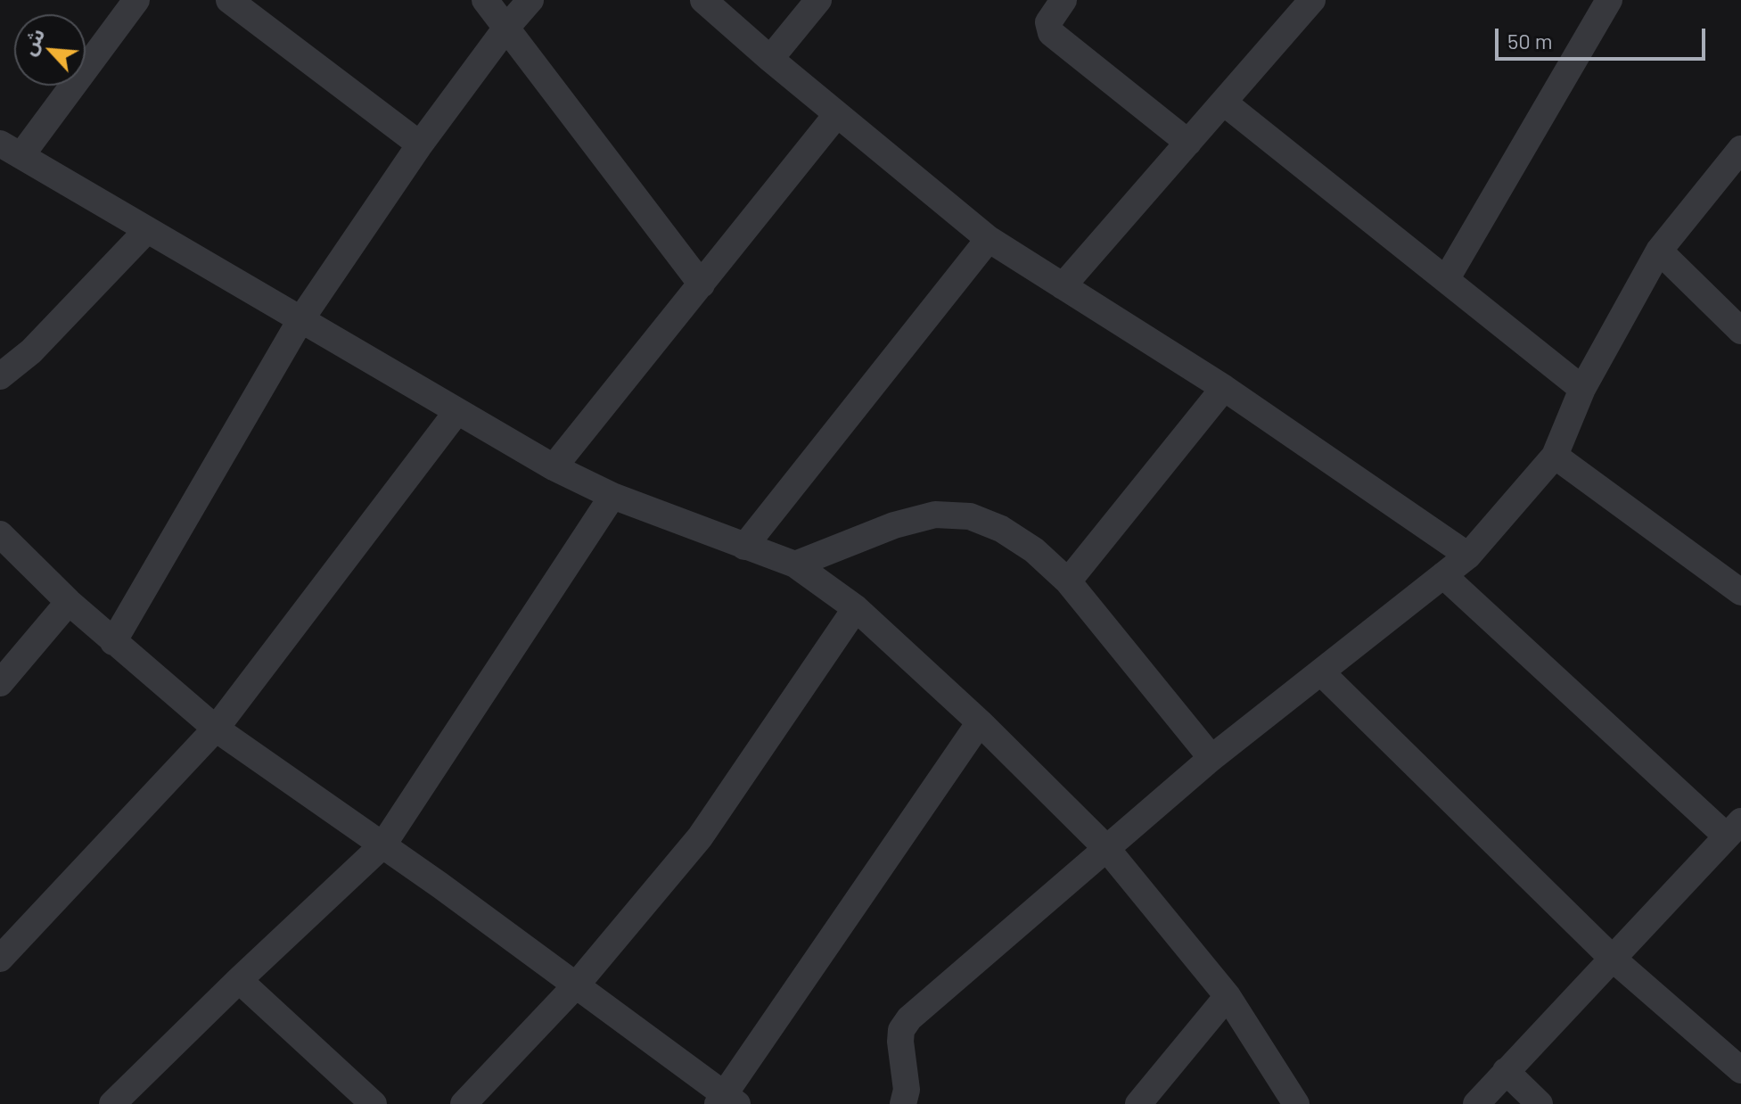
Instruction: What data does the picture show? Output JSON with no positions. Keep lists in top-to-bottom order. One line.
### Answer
{"scale_bar":"50 m","north":"top left"}
